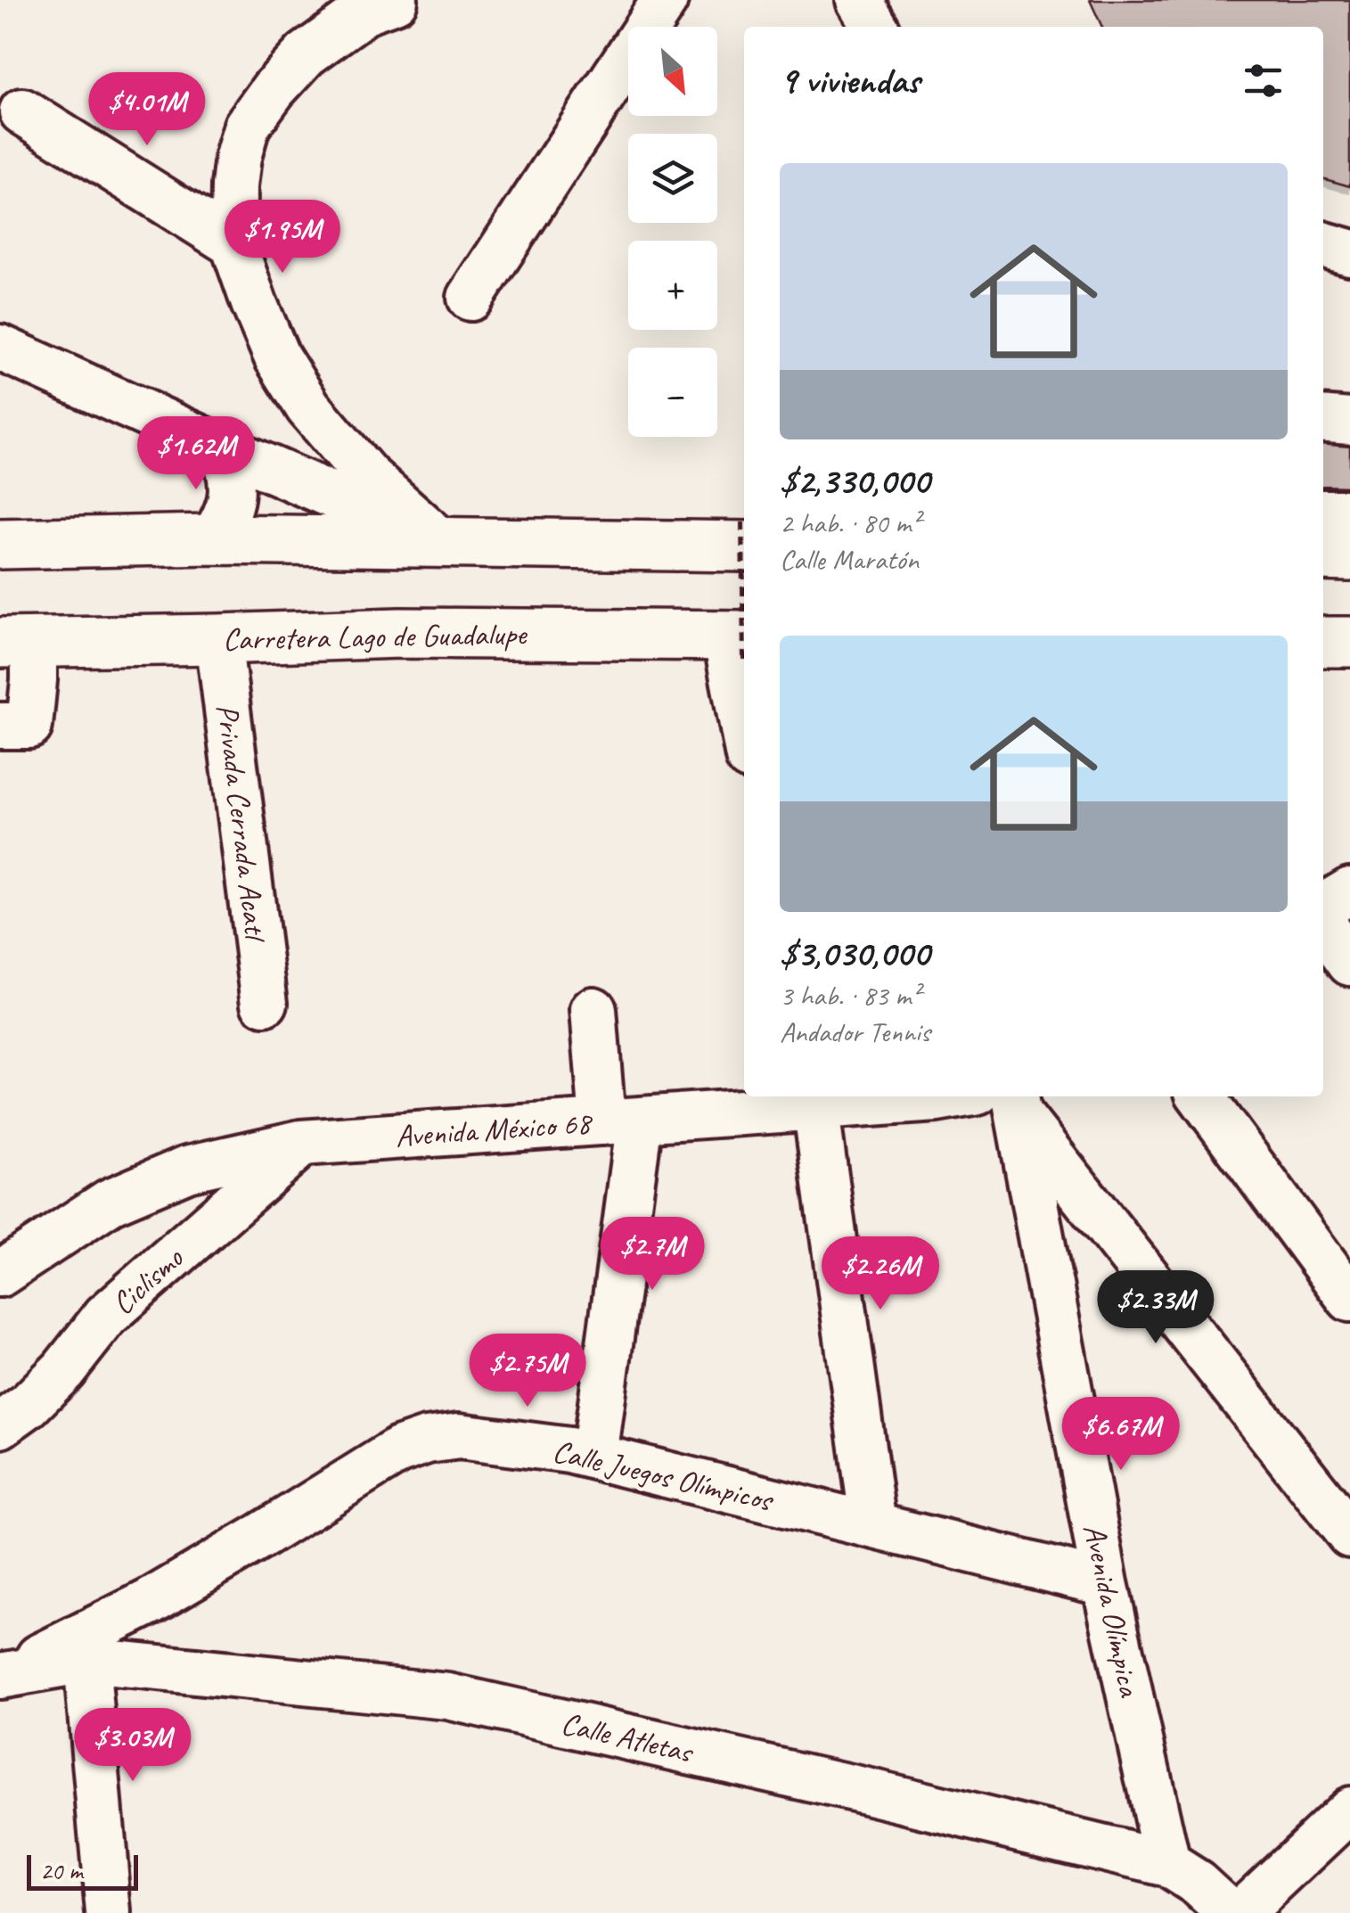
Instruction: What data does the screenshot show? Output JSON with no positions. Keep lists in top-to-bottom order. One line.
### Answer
{"streets":{"main road":["Carretera Lago de Guadalupe"],"street":["Privada Cerrada Acatl","Avenida México 68","Ciclismo","Calle Juegos Olímpicos","Avenida Olímpica","Calle Atletas"]},"crossings":[["Carretera Lago de Guadalupe","Privada Cerrada Acatl"],["Avenida México 68","Ciclismo"],["Calle Juegos Olímpicos","Avenida Olímpica"],["Calle Juegos Olímpicos","Calle Atletas"],["Avenida Olímpica","Calle Atletas"]],"scale_bar":"20 m","north":"bottom right","page":{"map_buttons":["+","−"],"heading":"9 viviendas","price":["$4.01M","$1.95M","$1.62M","$2.7M","$2.26M","$2.33M","$2.75M","$6.67M","$3.03M"],"list":[{"name":"$2,330,000","note":"2 hab. · 80 m² · Calle Maratón"},{"name":"$3,030,000","note":"3 hab. · 83 m² · Andador Tennis"}],"scale":"20 m"}}
